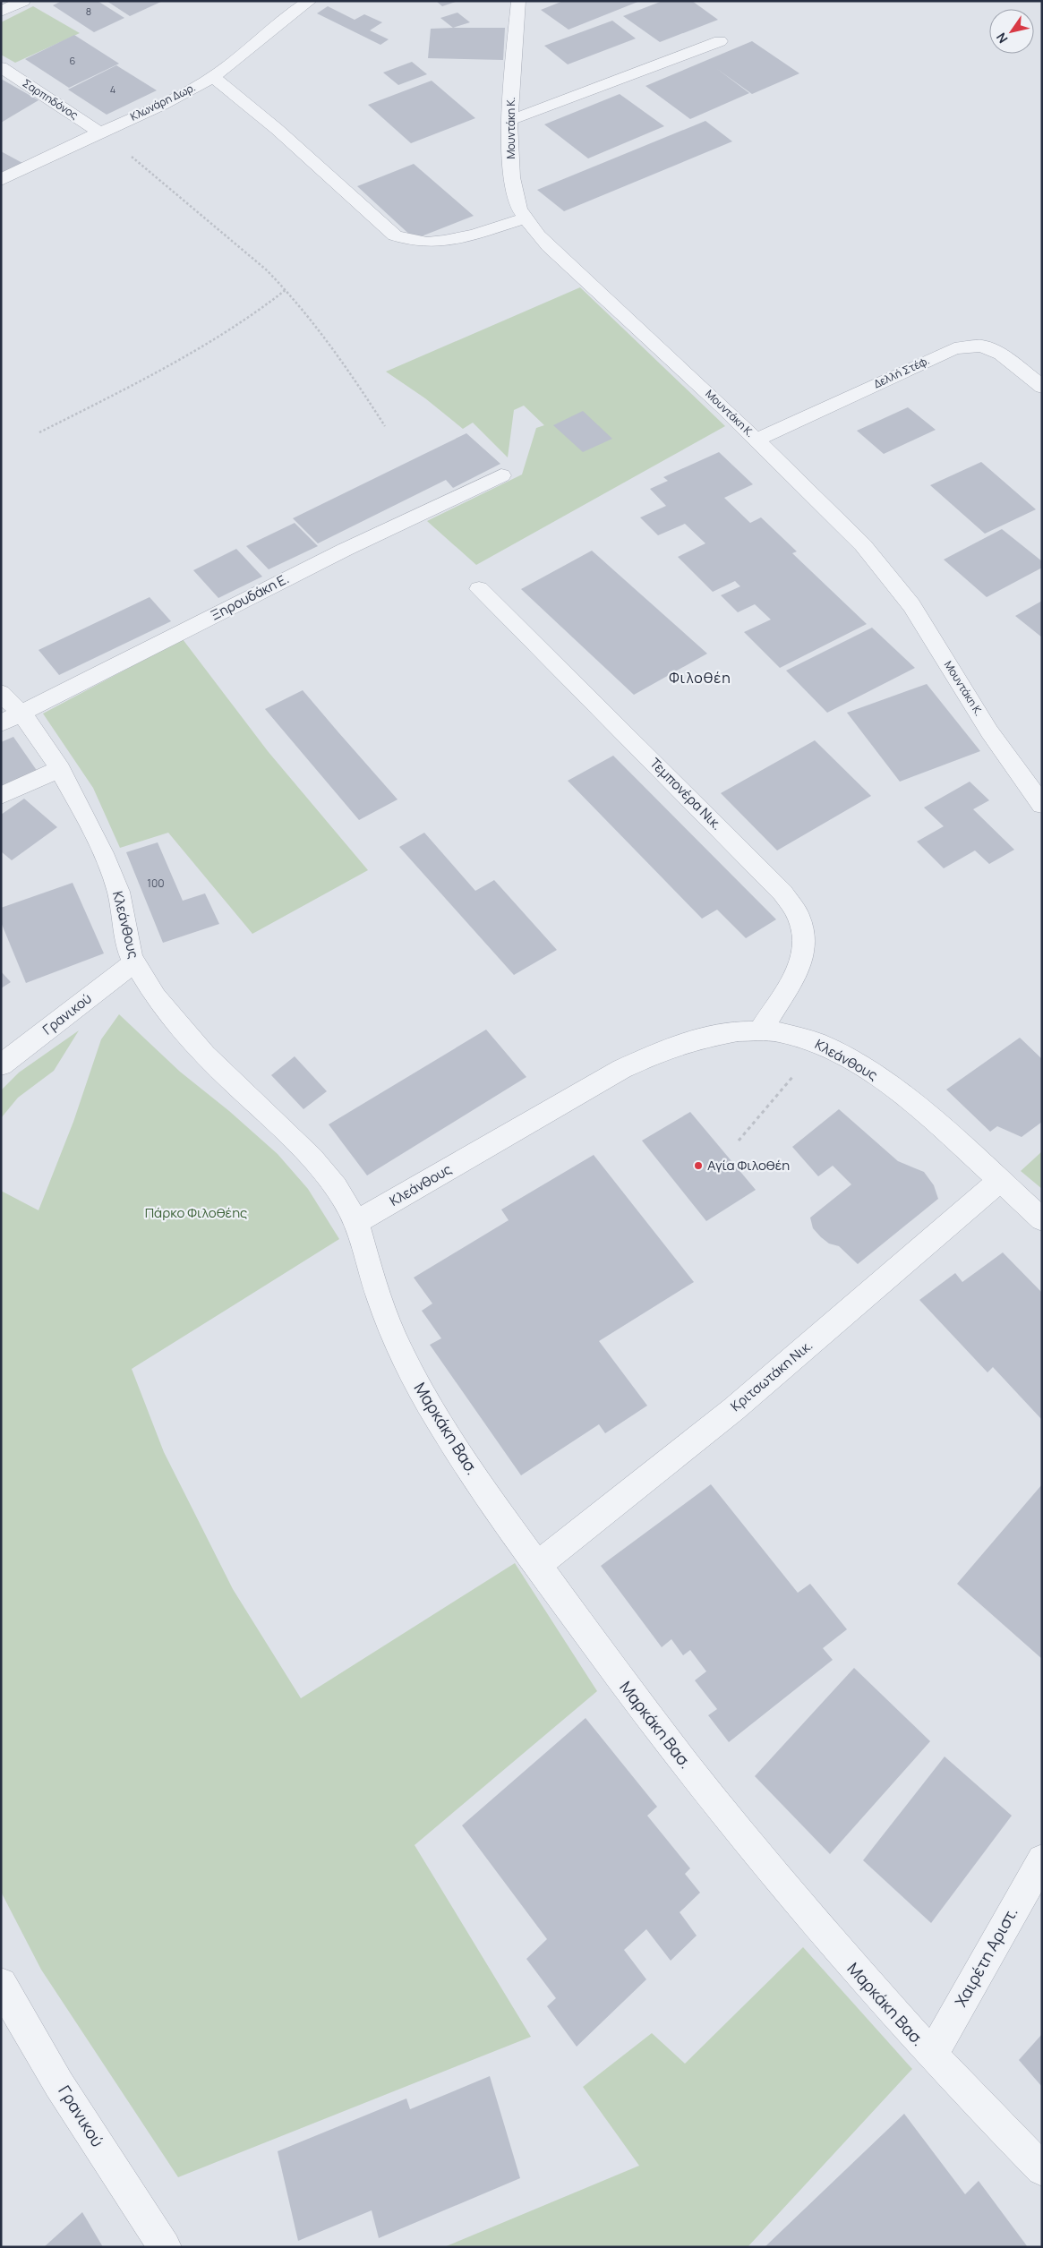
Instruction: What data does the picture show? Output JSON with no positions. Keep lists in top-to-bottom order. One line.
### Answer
{"streets":{"street":["Σαρπηδόνος","Κλωνάρη Δωρ.","Μουντάκη Κ.","Δελλή Στέφ.","Ξηρουδάκη Ε.","Τεμπονέρα Νικ.","Κλεάνθους","Γρανικού","Κριτσωτάκη Νικ.","Μαρκάκη Βασ.","Χαιρέτη Αριστ."]},"crossings":[["Σαρπηδόνος","Κλωνάρη Δωρ."],["Μουντάκη Κ.","Δελλή Στέφ."],["Ξηρουδάκη Ε.","Κλεάνθους"],["Τεμπονέρα Νικ.","Κλεάνθους"],["Κλεάνθους","Γρανικού"],["Κλεάνθους","Κριτσωτάκη Νικ."],["Κλεάνθους","Μαρκάκη Βασ."],["Κριτσωτάκη Νικ.","Μαρκάκη Βασ."],["Μαρκάκη Βασ.","Χαιρέτη Αριστ."]],"districts":["Φιλοθέη"],"parks":["Πάρκο Φιλοθέης"],"places":["Αγία Φιλοθέη"],"house_numbers":["8","6","4","100"],"north":"bottom left"}
